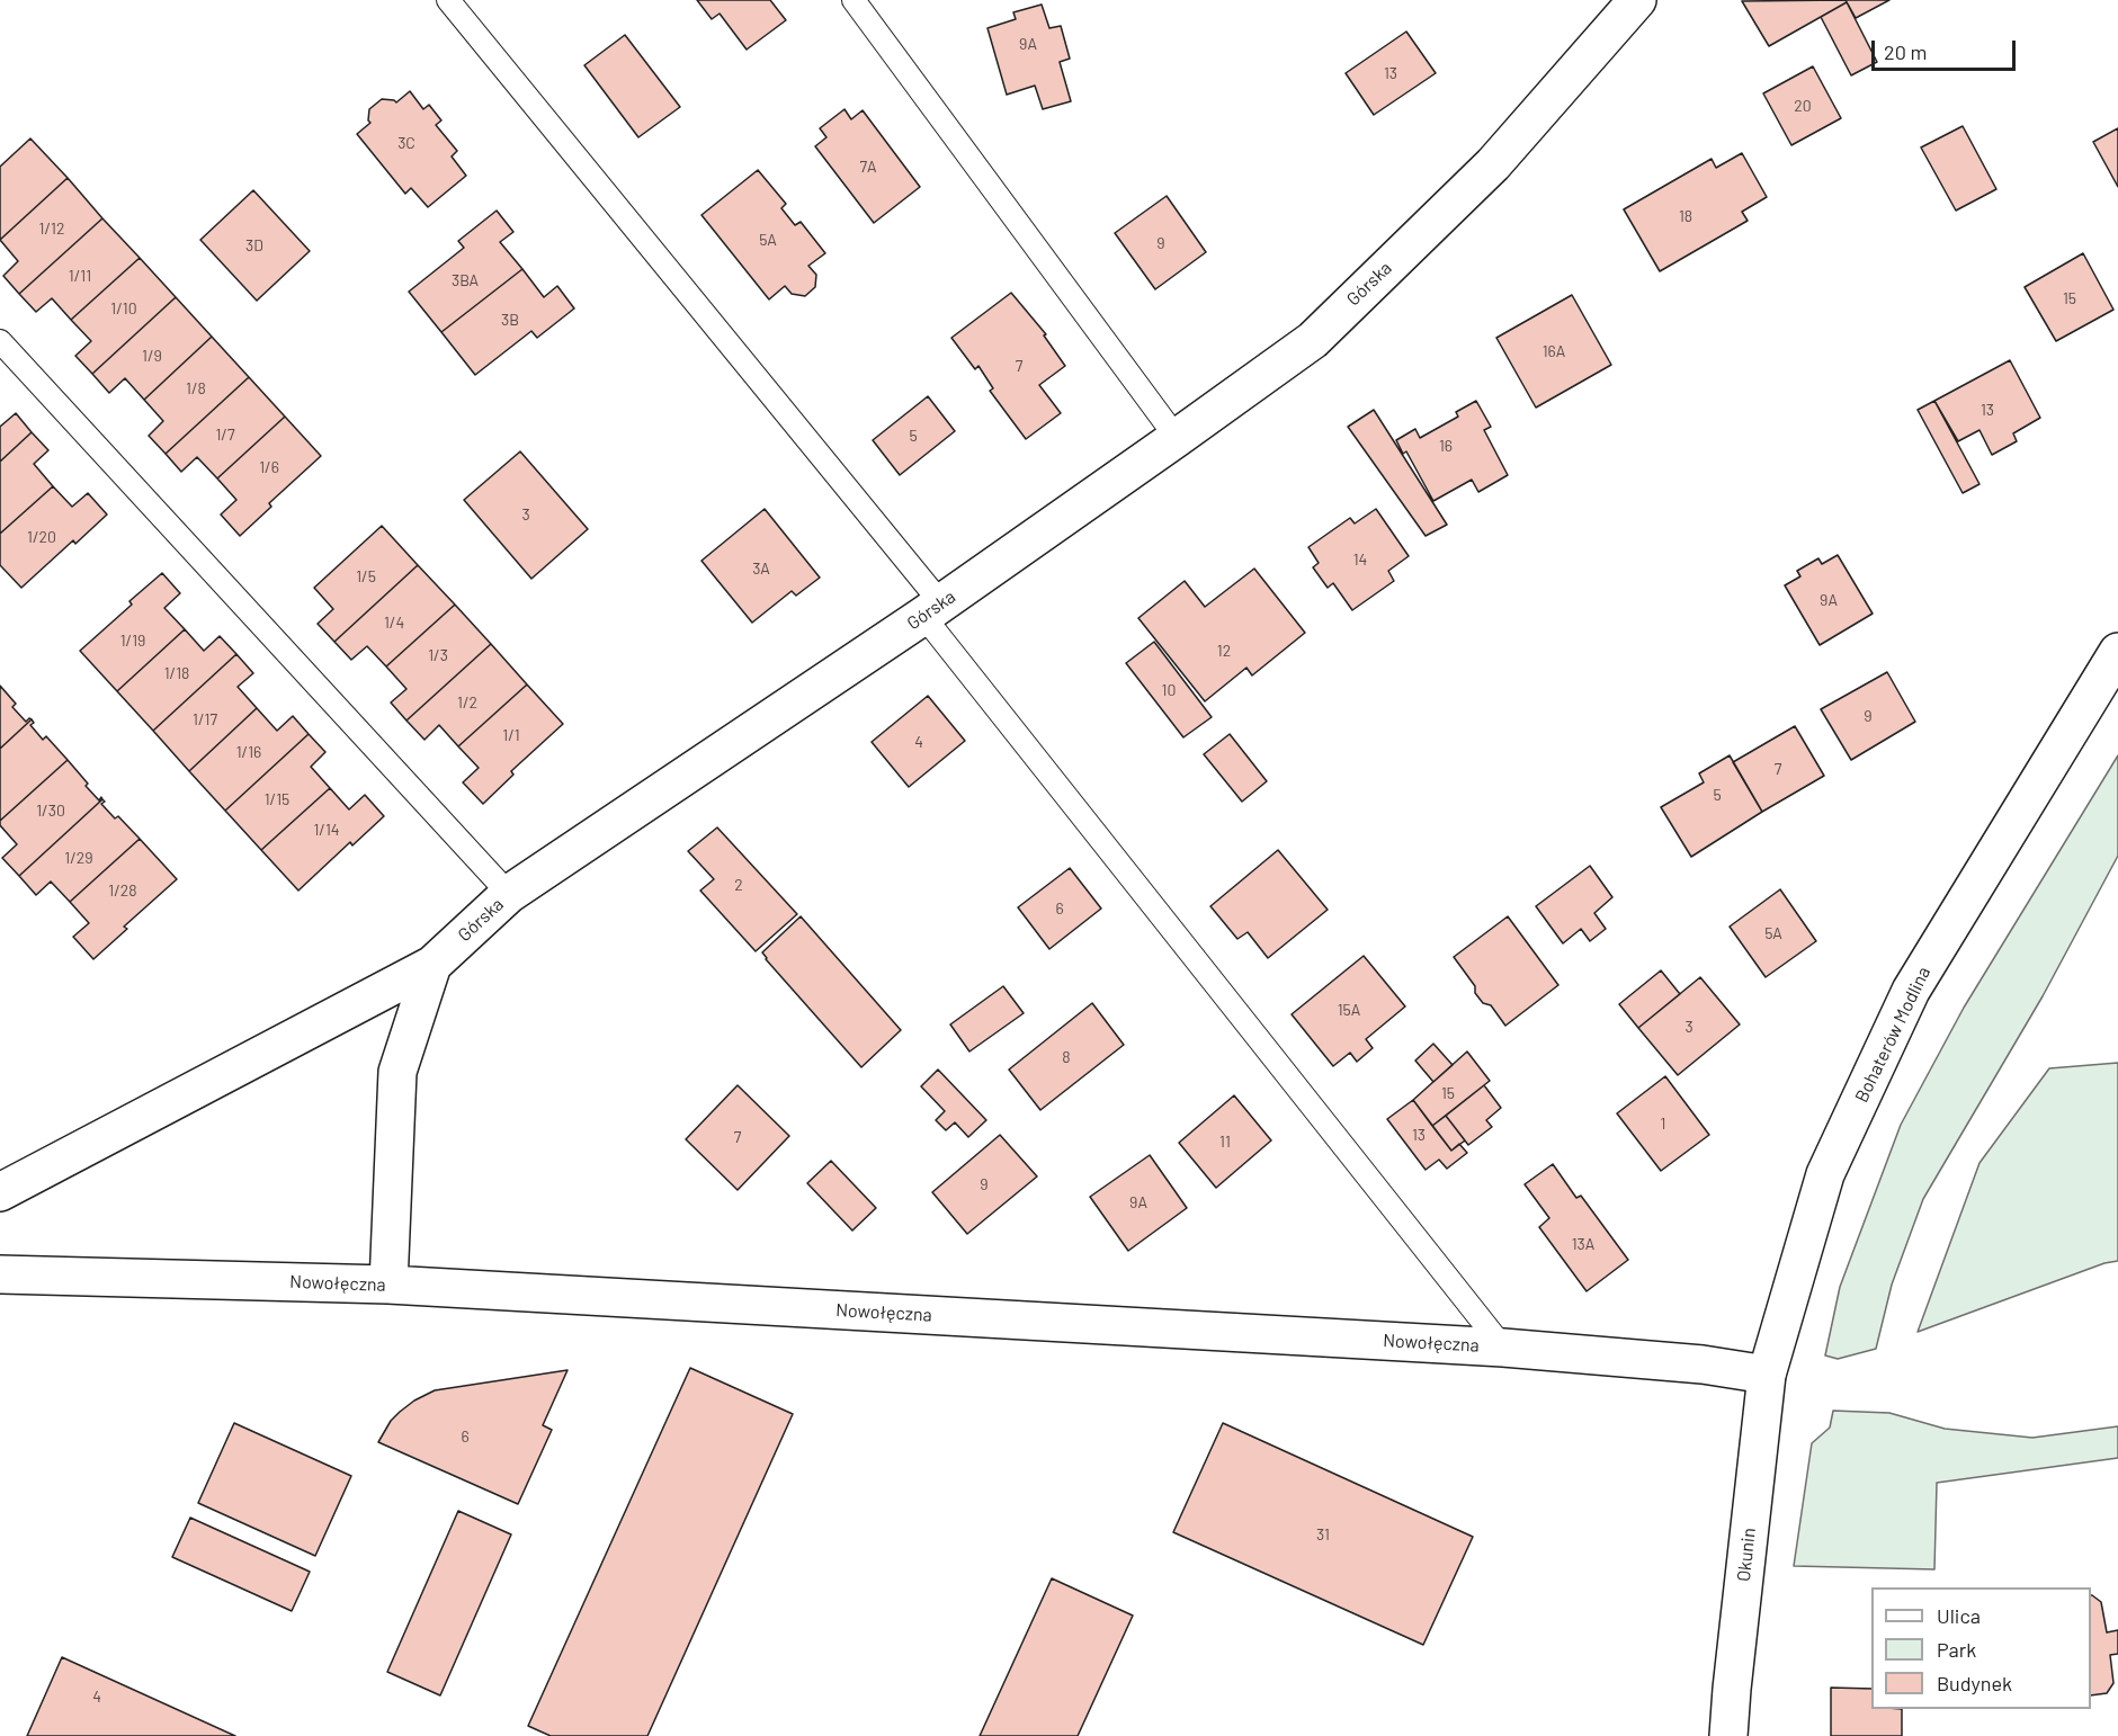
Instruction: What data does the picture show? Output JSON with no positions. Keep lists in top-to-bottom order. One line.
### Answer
{"streets":{"street":["Górska","Bohaterów Modlina","Nowołęczna","Okunin"]},"crossings":[["Górska","Nowołęczna"],["Bohaterów Modlina","Nowołęczna"],["Bohaterów Modlina","Okunin"],["Nowołęczna","Okunin"]],"house_numbers":["9A","13","20","3C","7A","18","1/12","5A","9","3D","1/11","3BA","15","1/10","3B","16A","1/9","7","1/8","13","1/7","5","16","1/6","3","1/20","14","3A","1/5","9A","1/4","1/19","12","1/3","1/18","10","1/2","9","1/17","1/1","4","1/16","7","5","1/15","1/30","1/14","1/29","2","1/28","6","5A","15A","3","8","15","1","13","7","11","9","9A","13A","6","31","4"],"legend":["Ulica","Park","Budynek"],"scale_bar":"20 m"}
